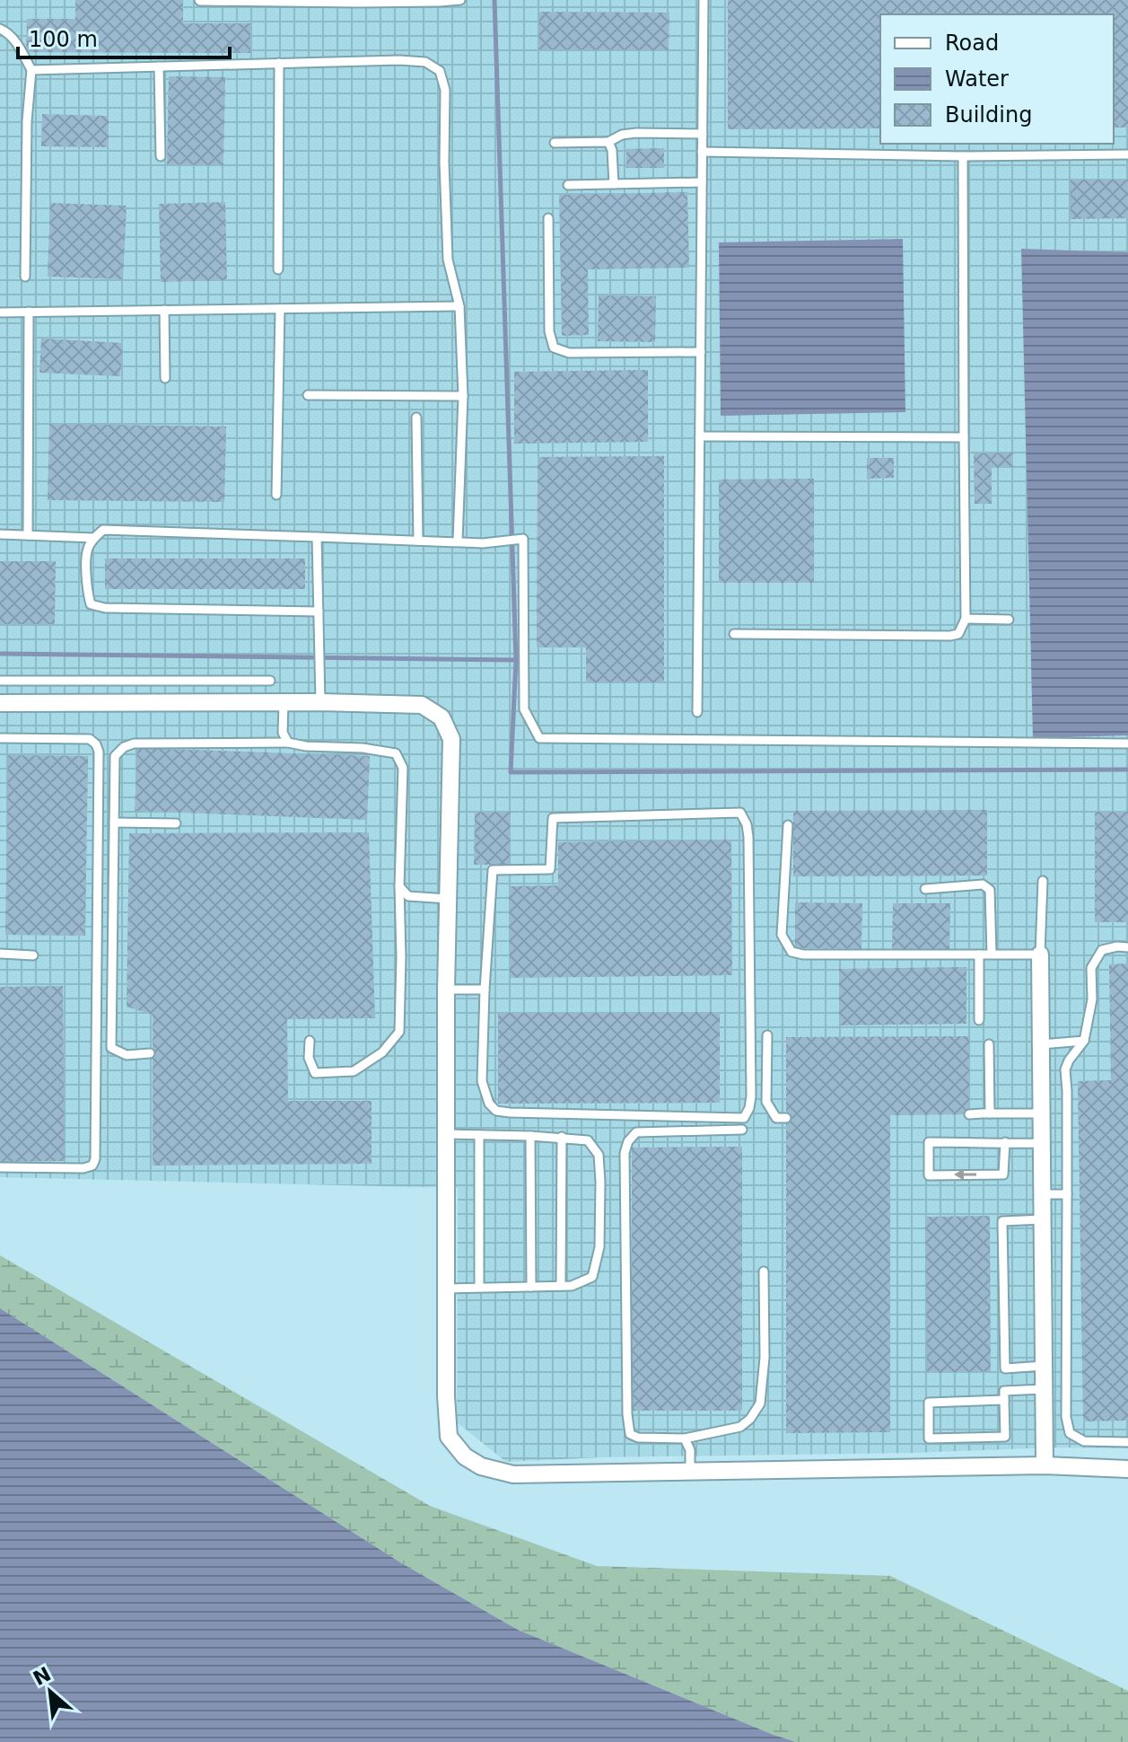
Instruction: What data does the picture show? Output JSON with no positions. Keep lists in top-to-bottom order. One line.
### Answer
{"legend":["Road","Water","Building"],"scale_bar":"100 m","north":"top left"}
